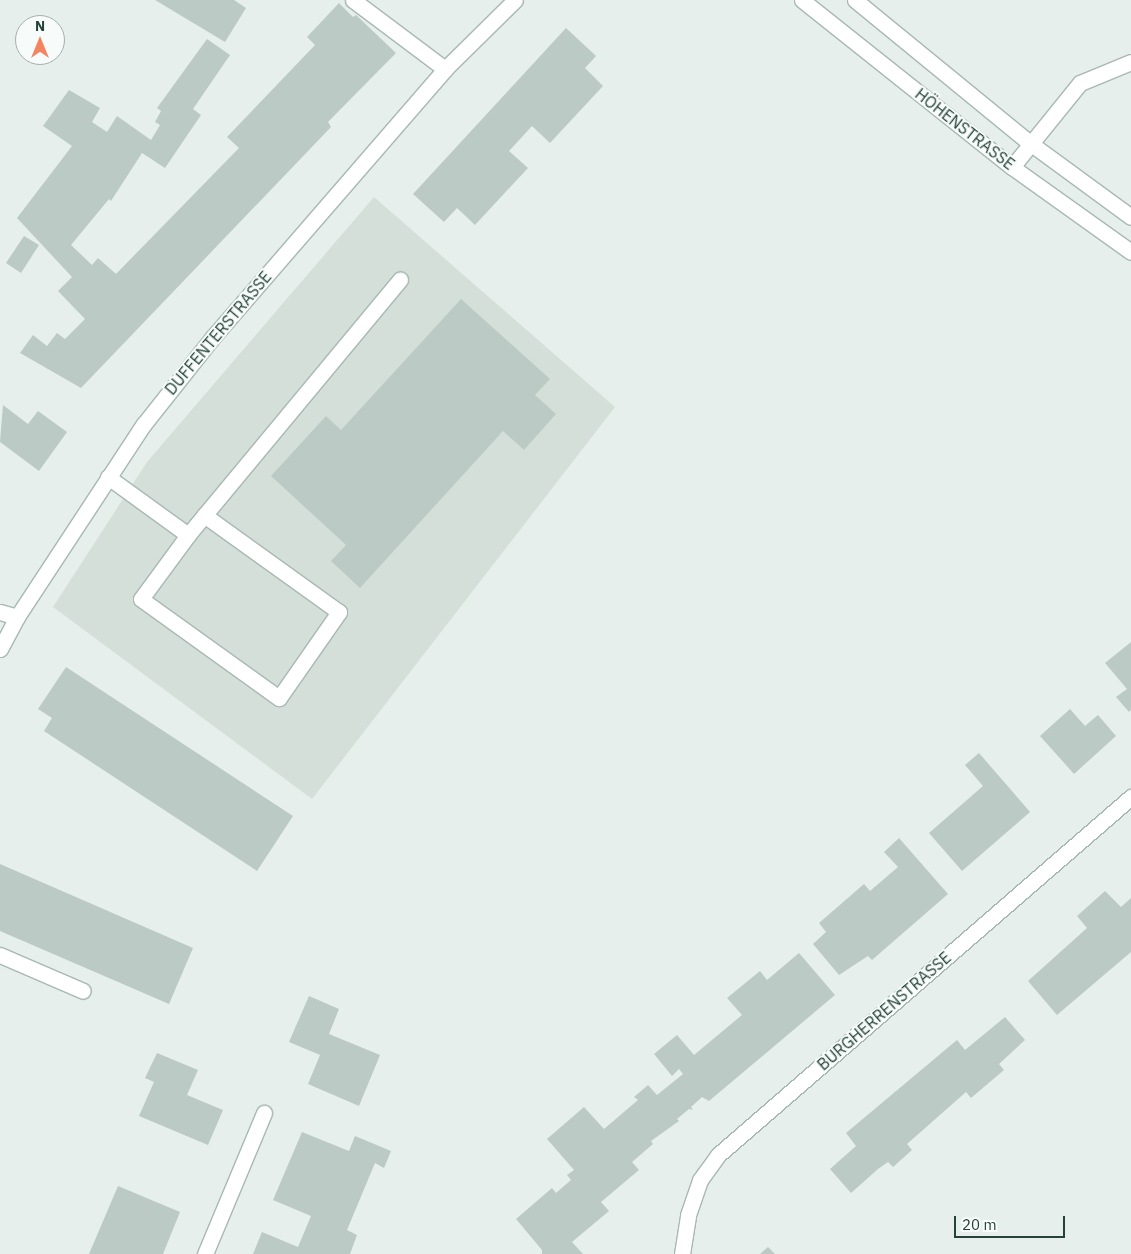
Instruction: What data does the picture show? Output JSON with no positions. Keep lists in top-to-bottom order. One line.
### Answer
{"streets":{"street":["HÖHENSTRASSE","DUFFENTERSTRASSE","BURGHERRENSTRASSE"]},"scale_bar":"20 m","north":"top"}
